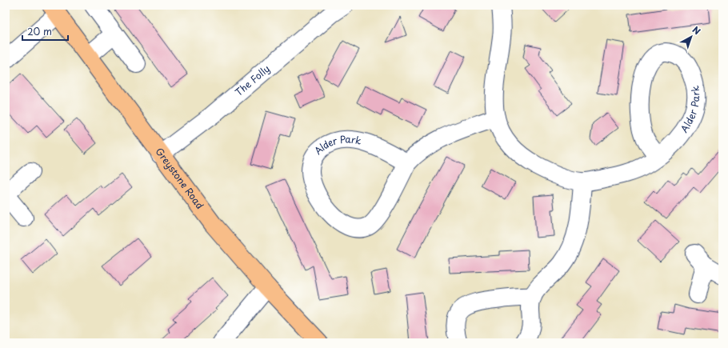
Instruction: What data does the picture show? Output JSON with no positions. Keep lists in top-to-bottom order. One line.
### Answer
{"streets":{"main road":["Greystone Road"],"street":["The Folly","Alder Park"]},"crossings":[["The Folly","Greystone Road"]],"scale_bar":"20 m","north":"top right"}
